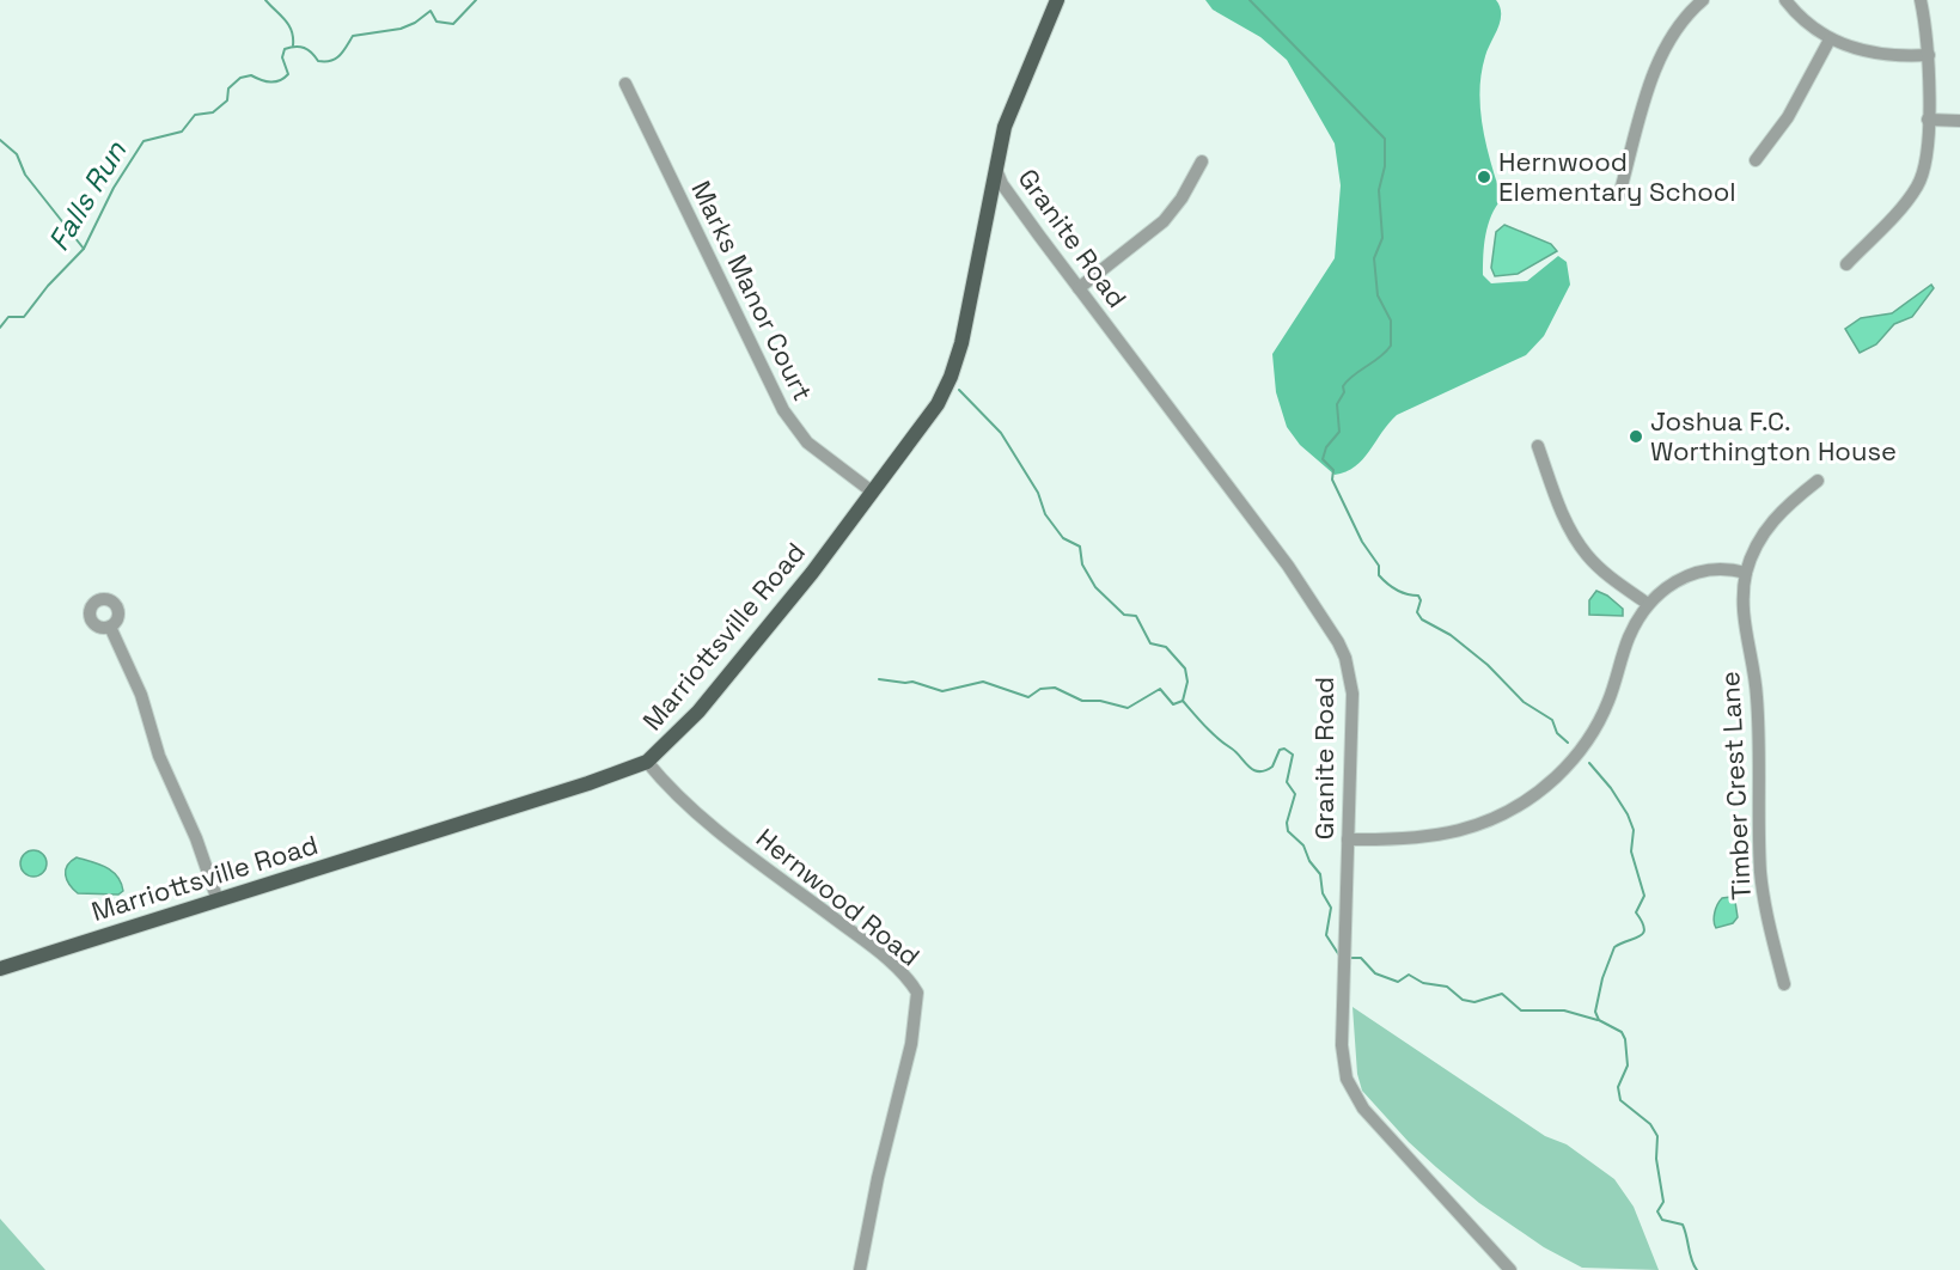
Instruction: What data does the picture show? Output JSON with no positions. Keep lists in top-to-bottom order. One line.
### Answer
{"streets":{"main road":["Marriottsville Road"],"street":["Granite Road","Marks Manor Court","Timber Crest Lane","Hernwood Road"]},"crossings":[["Granite Road","Marriottsville Road"],["Marks Manor Court","Marriottsville Road"],["Marriottsville Road","Hernwood Road"]],"water":["Falls Run"],"places":["Hernwood Elementary School","Joshua F.C. Worthington House"]}
